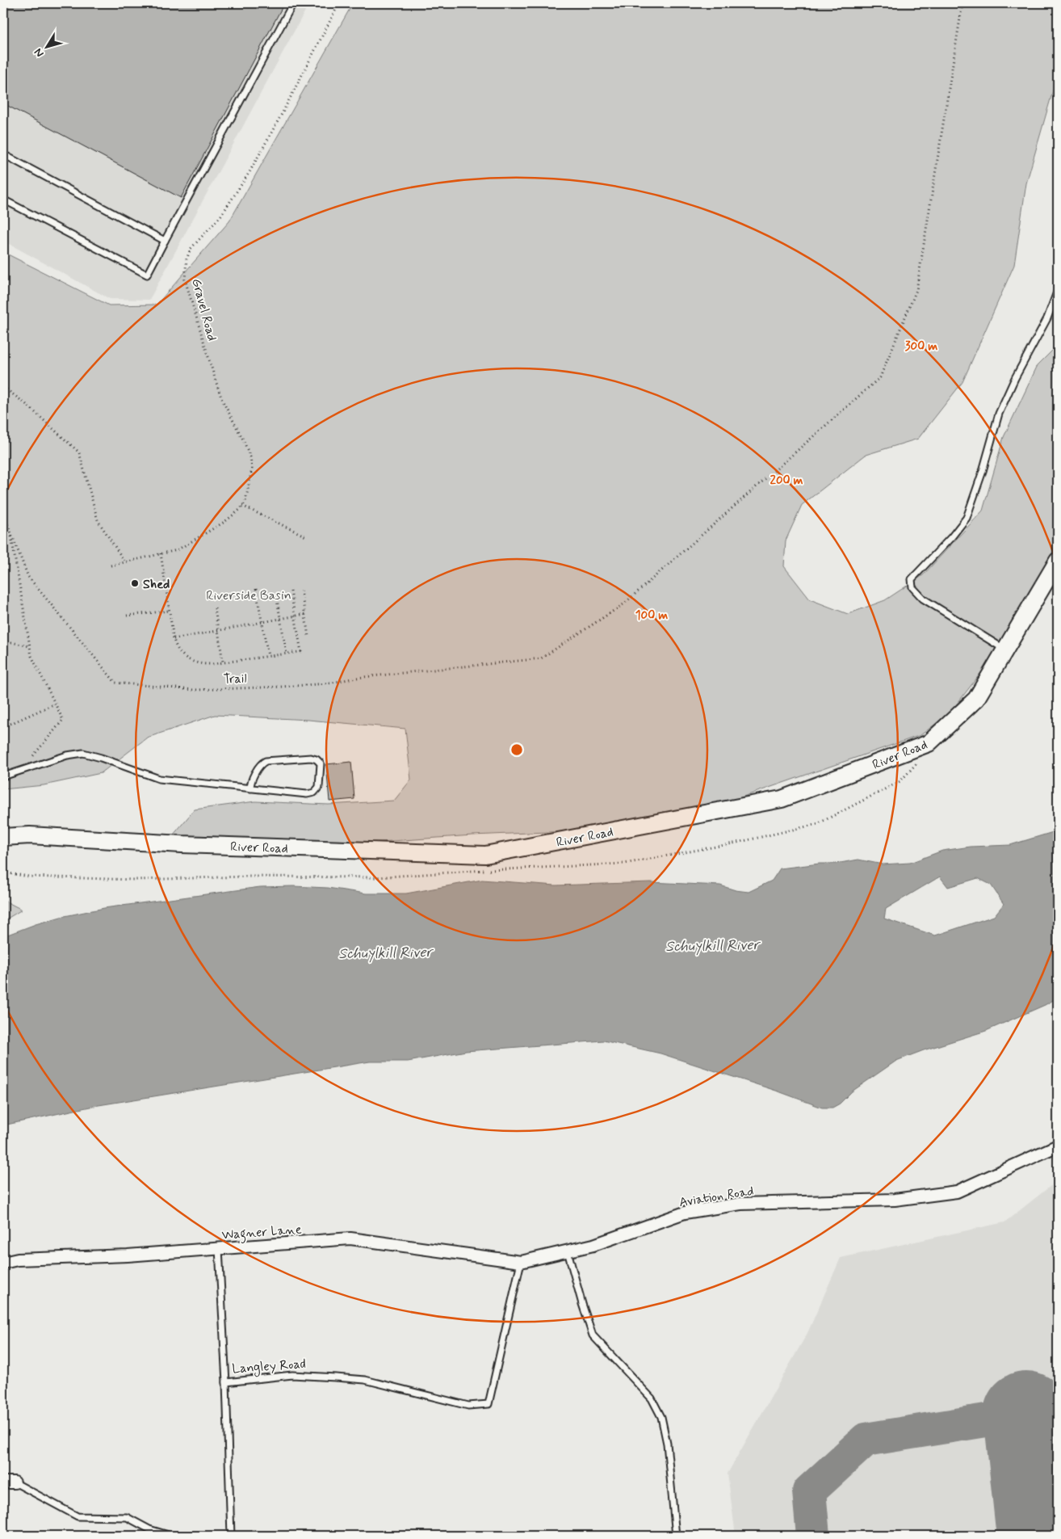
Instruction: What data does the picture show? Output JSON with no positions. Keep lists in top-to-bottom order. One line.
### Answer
{"streets":{"street":["River Road","Aviation Road","Wagner Lane"],"lane":["Langley Road"],"path":["Gravel Road","Trail"]},"crossings":[["Aviation Road","Wagner Lane"],["Aviation Road","Langley Road"],["Wagner Lane","Langley Road"]],"water":["Schuylkill River"],"parks":["Riverside Basin"],"places":["Shed"],"north":"bottom left","rings":["300 m","200 m","100 m"]}
